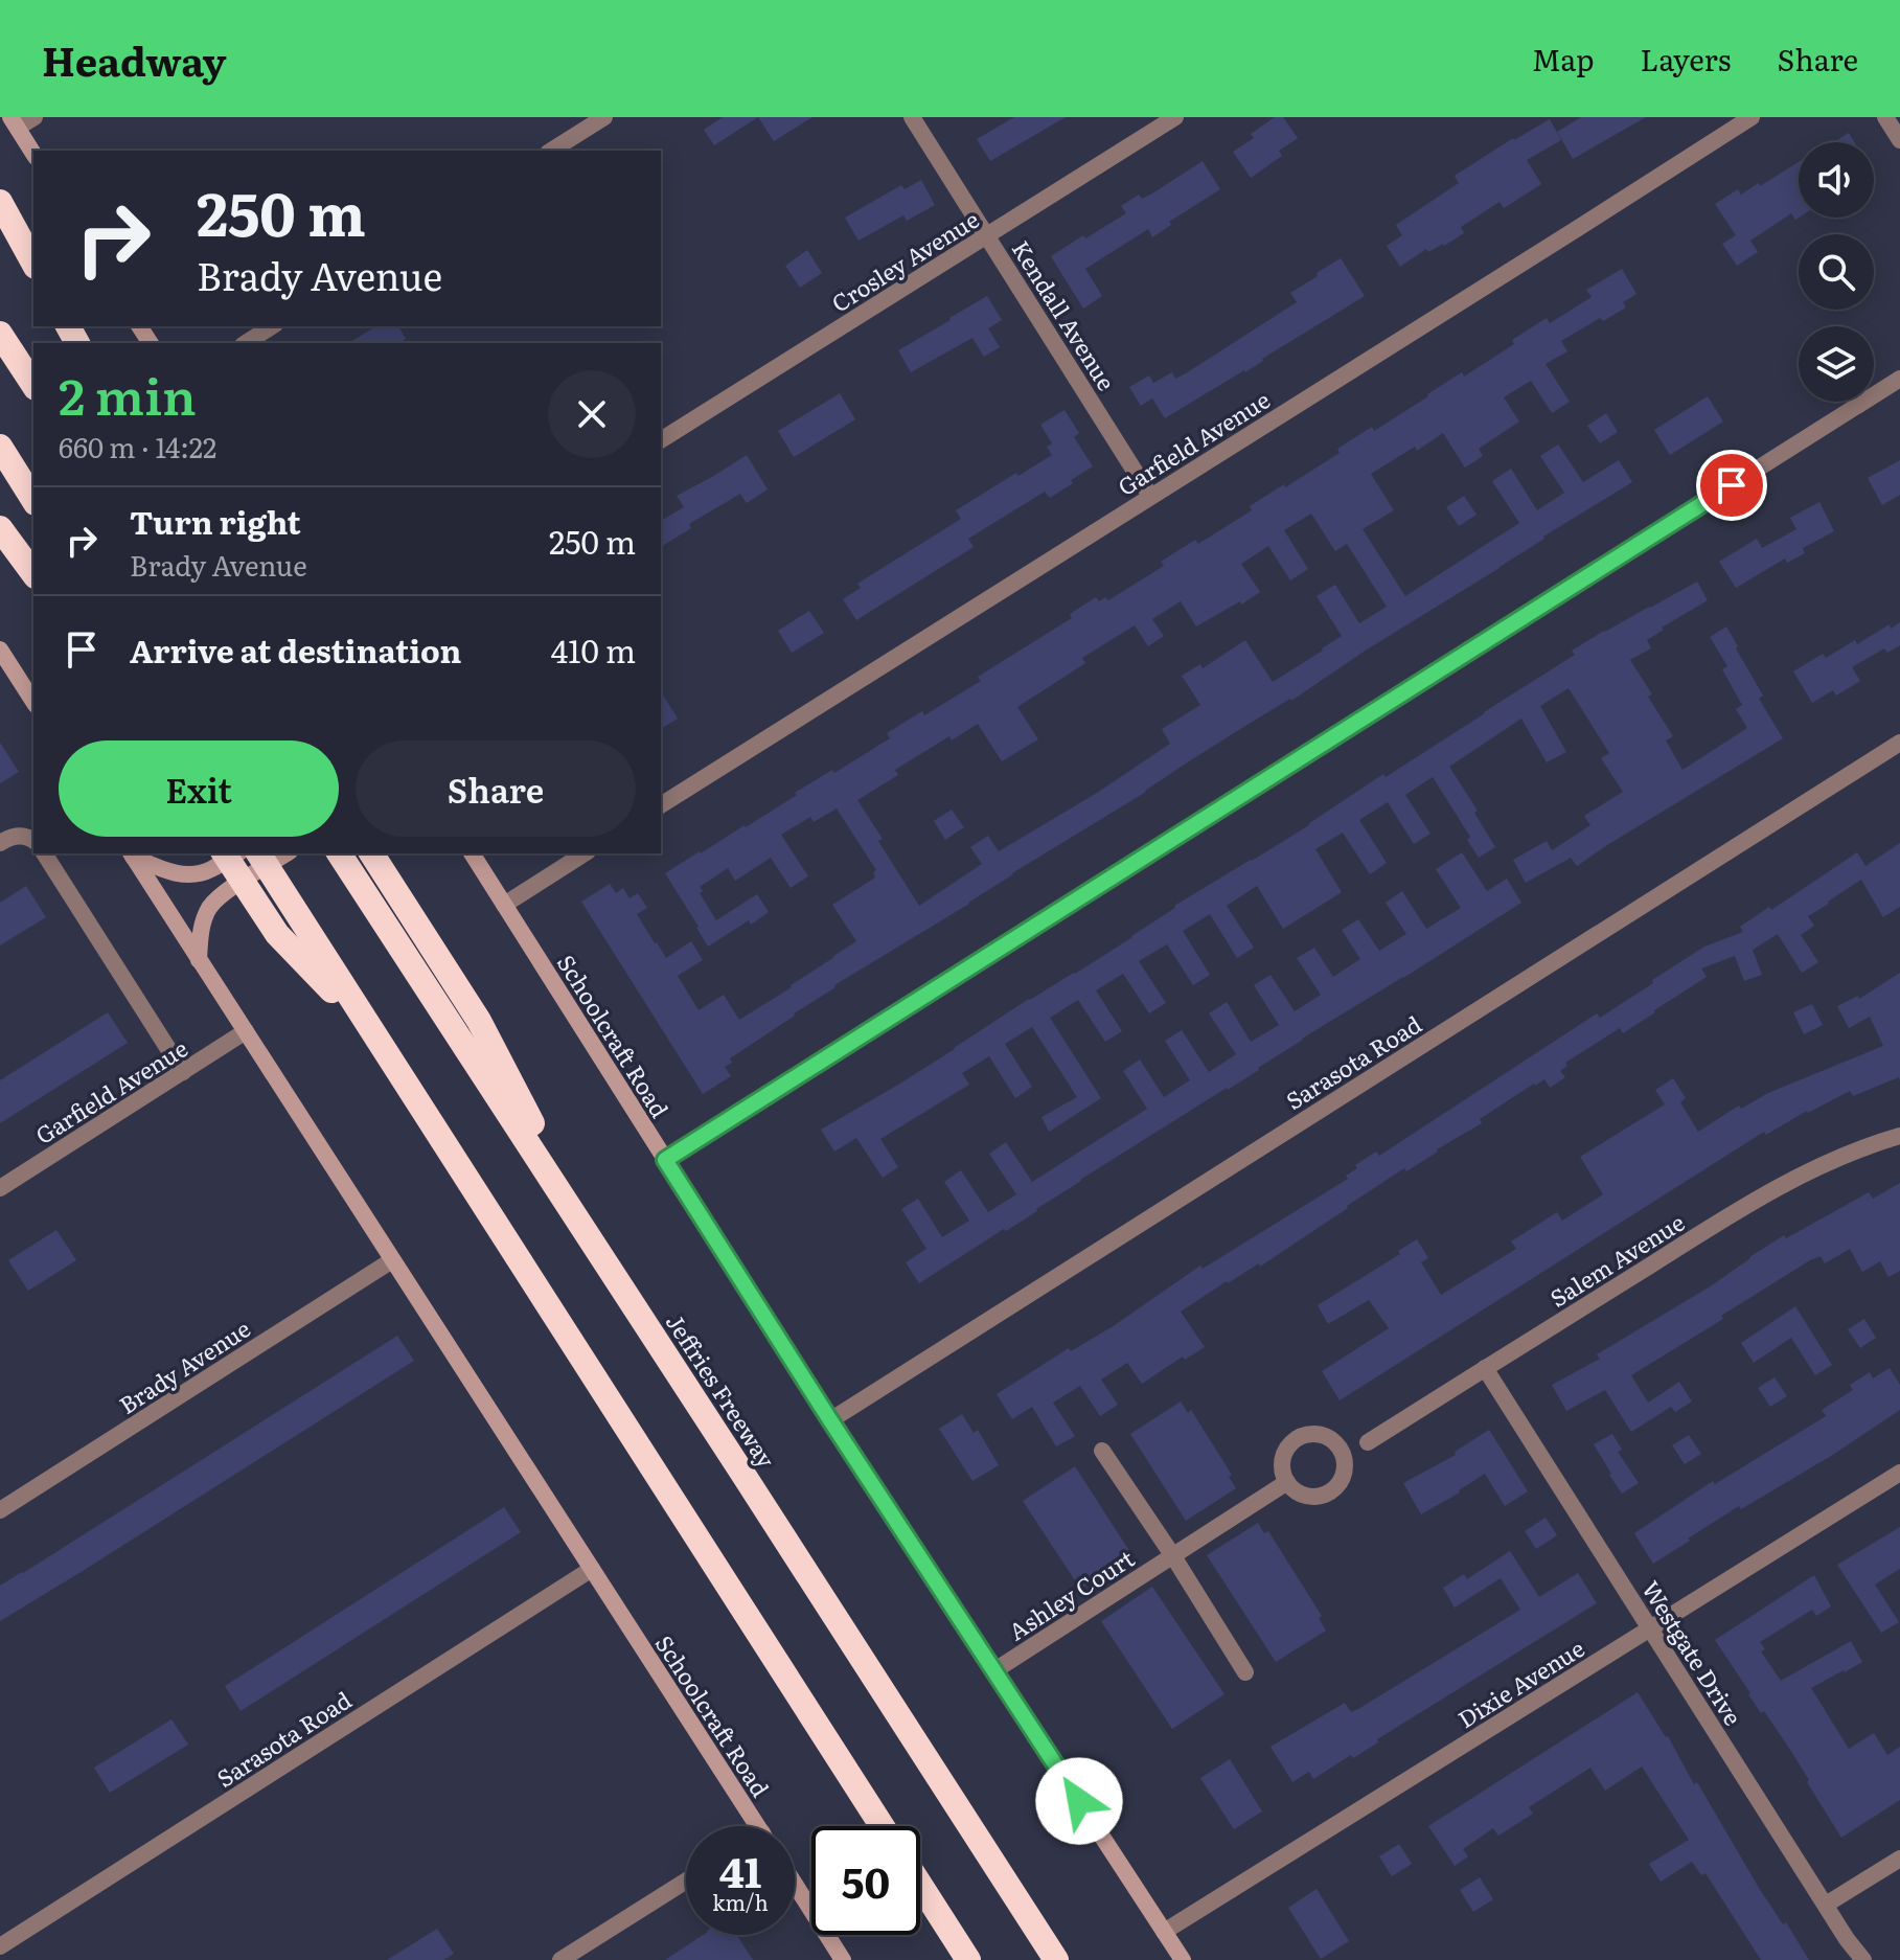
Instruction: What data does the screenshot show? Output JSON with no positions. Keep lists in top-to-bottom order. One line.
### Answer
{"streets":{"highway":["Jeffries Freeway"],"main road":["Schoolcraft Road"],"street":["Crosley Avenue","Kendall Avenue","Garfield Avenue","Sarasota Road","Salem Avenue","Brady Avenue","Ashley Court","Westgate Drive","Dixie Avenue"]},"crossings":[["Crosley Avenue","Kendall Avenue"],["Kendall Avenue","Garfield Avenue"],["Garfield Avenue","Schoolcraft Road"],["Schoolcraft Road","Sarasota Road"],["Schoolcraft Road","Brady Avenue"],["Schoolcraft Road","Ashley Court"],["Schoolcraft Road","Dixie Avenue"],["Salem Avenue","Westgate Drive"],["Westgate Drive","Dixie Avenue"]],"page":{"header":"Headway","nav":["Map","Layers","Share"],"turn":["250 m","Brady Avenue"],"heading":["2 min","660 m · 14:22"],"list":[{"name":"Turn right","note":"Brady Avenue","value":"250 m"},{"name":"Arrive at destination","value":"410 m"}],"buttons":["Exit","Share"],"speed":"41 km/h","limit":"50"}}
